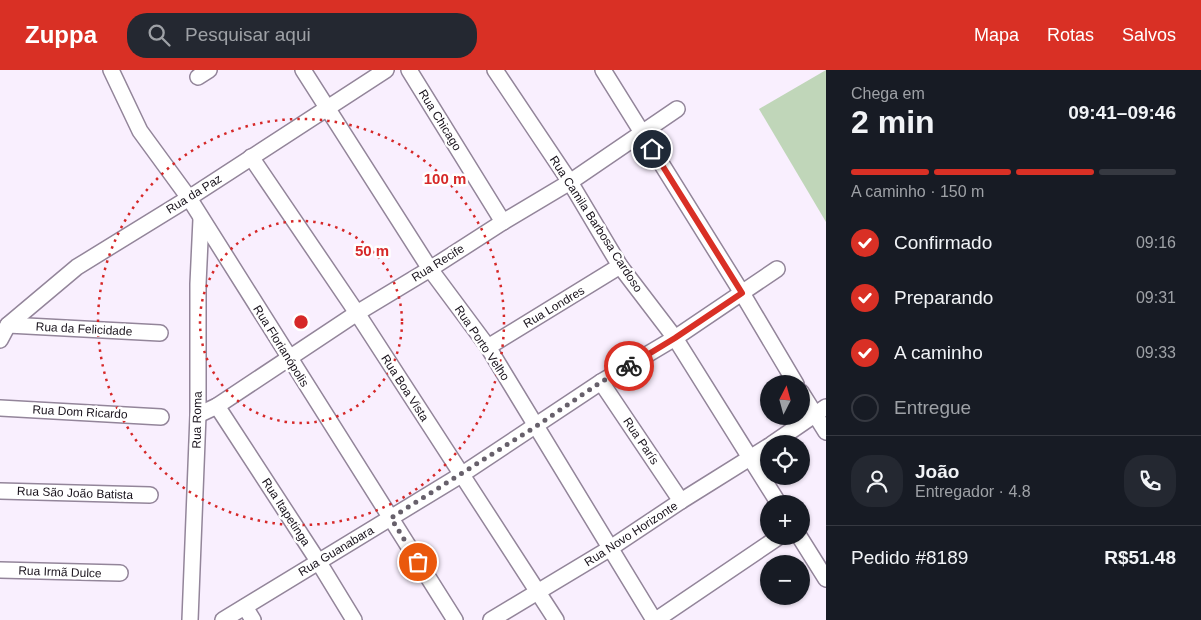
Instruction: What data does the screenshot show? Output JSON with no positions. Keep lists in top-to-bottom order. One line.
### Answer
{"streets":{"street":["Rua Chicago","Rua da Paz","Rua Camila Barbosa Cardoso","Rua Recife","Rua Londres","Rua da Felicidade","Rua Porto Velho","Rua Florianópolis","Rua Boa Vista","Rua Dom Ricardo","Rua Roma","Rua París","Rua São João Batista","Rua Itapetinga","Rua Novo Horizonte","Rua Guanabara","Rua Irmã Dulce"]},"crossings":[["Rua Chicago","Rua Recife"],["Rua da Paz","Rua da Felicidade"],["Rua da Paz","Rua Porto Velho"],["Rua da Paz","Rua Florianópolis"],["Rua da Paz","Rua Boa Vista"],["Rua Camila Barbosa Cardoso","Rua Recife"],["Rua Camila Barbosa Cardoso","Rua Londres"],["Rua Camila Barbosa Cardoso","Rua Novo Horizonte"],["Rua Camila Barbosa Cardoso","Rua Guanabara"],["Rua Recife","Rua Porto Velho"],["Rua Recife","Rua Florianópolis"],["Rua Recife","Rua Boa Vista"],["Rua Recife","Rua Roma"],["Rua Recife","Rua Itapetinga"],["Rua Londres","Rua Porto Velho"],["Rua Porto Velho","Rua Novo Horizonte"],["Rua Porto Velho","Rua Guanabara"],["Rua Florianópolis","Rua Roma"],["Rua Florianópolis","Rua Guanabara"],["Rua Boa Vista","Rua Novo Horizonte"],["Rua Boa Vista","Rua Guanabara"],["Rua París","Rua Novo Horizonte"],["Rua París","Rua Guanabara"],["Rua Itapetinga","Rua Guanabara"]],"north":"top","page":{"header":"Zuppa","search":"Pesquisar aqui","nav":["Mapa","Rotas","Salvos"],"heading":["2 min","Chega em","09:41–09:46"],"panel":["João","Entregador · 4.8","Pedido #8189","R$51.48"],"bar":"A caminho · 150 m","list":[["Confirmado","09:16"],["Preparando","09:31"],["A caminho","09:33"],"Entregue"],"map_buttons":["+","−"]},"rings":["100 m","50 m"]}
